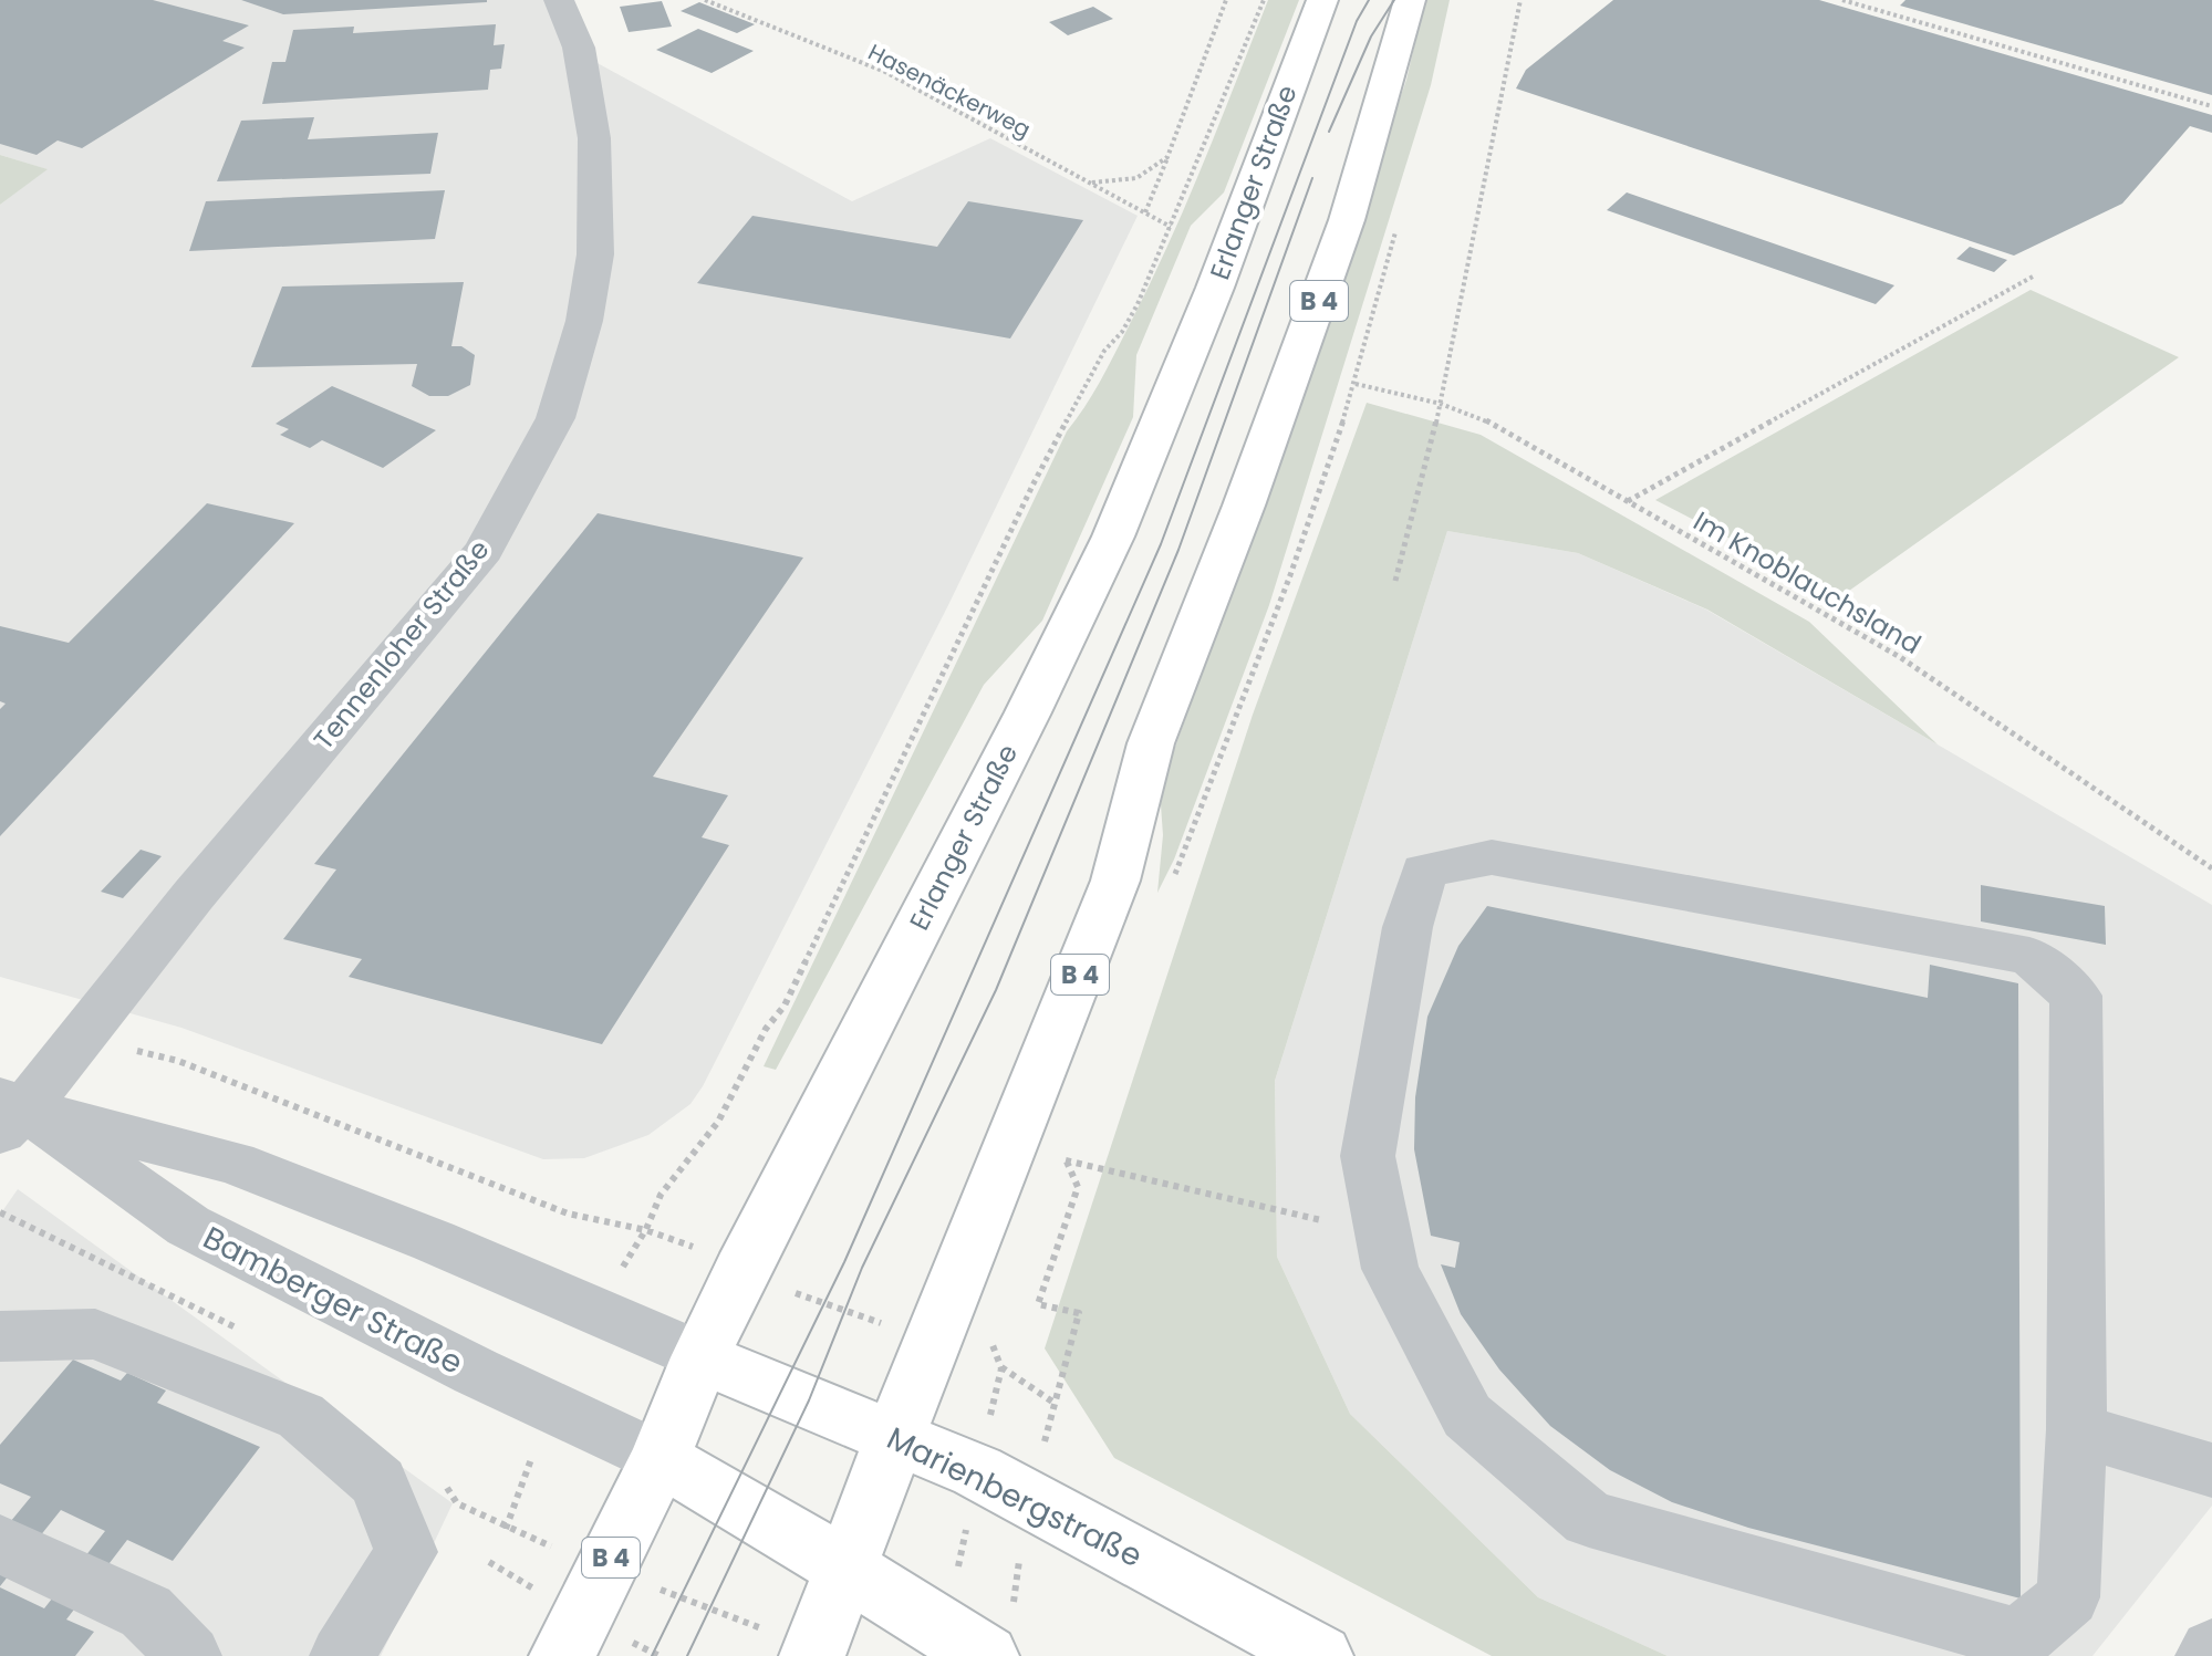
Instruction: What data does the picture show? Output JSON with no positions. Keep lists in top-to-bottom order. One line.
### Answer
{"streets":{"main road":["Erlanger Straße","B 4","Marienbergstraße"],"street":["Tennenloher Straße","Bamberger Straße"],"path":["Hasenäckerweg","Im Knoblauchsland"]},"crossings":[["Erlanger Straße","Bamberger Straße"],["Erlanger Straße","Marienbergstraße"],["B 4","Marienbergstraße"],["Tennenloher Straße","Bamberger Straße"]]}
